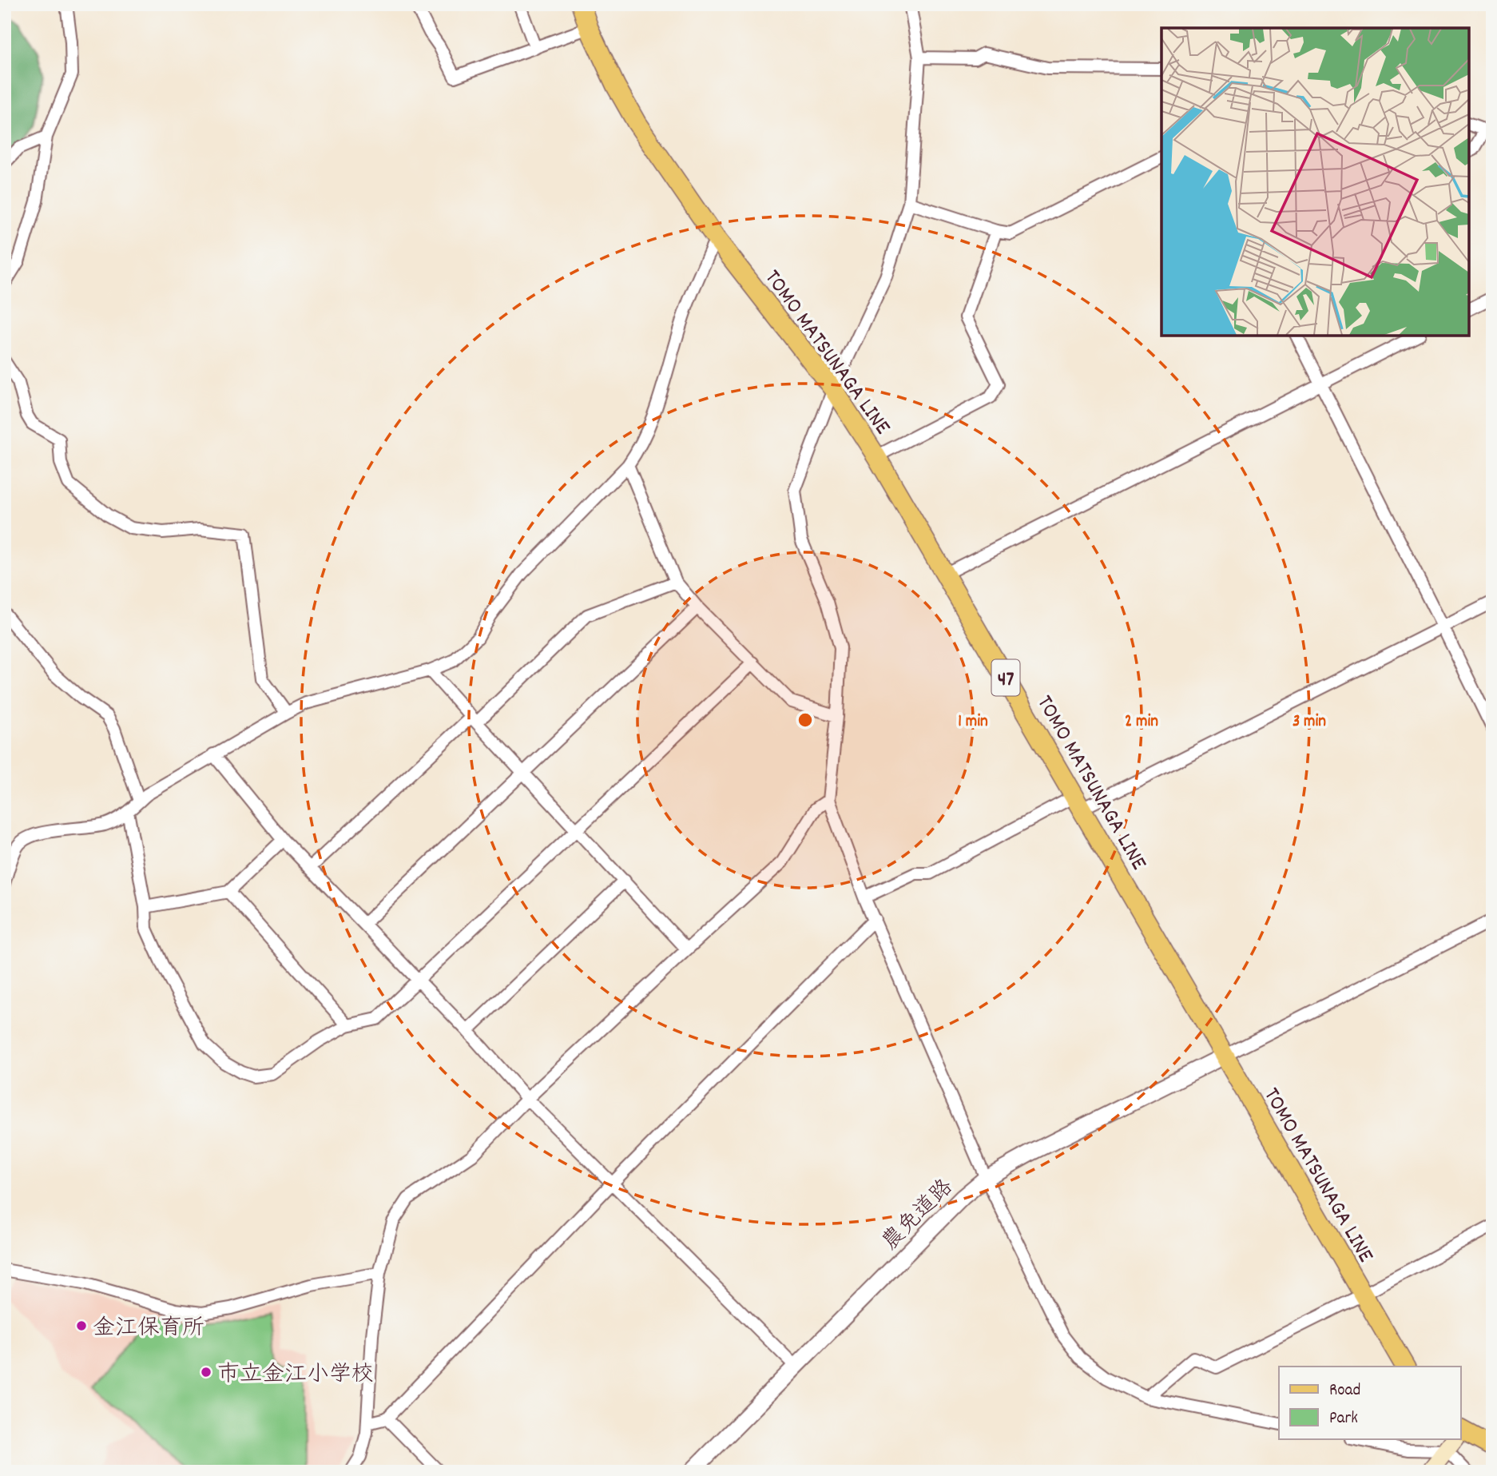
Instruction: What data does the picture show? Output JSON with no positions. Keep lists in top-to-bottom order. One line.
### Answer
{"streets":{"main road":["TOMO MATSUNAGA LINE","47"],"street":["農免道路"]},"crossings":[["TOMO MATSUNAGA LINE","農免道路"]],"places":["金江保育所","市立金江小学校"],"legend":["Road","Park"],"rings":["1 min","2 min","3 min"]}
